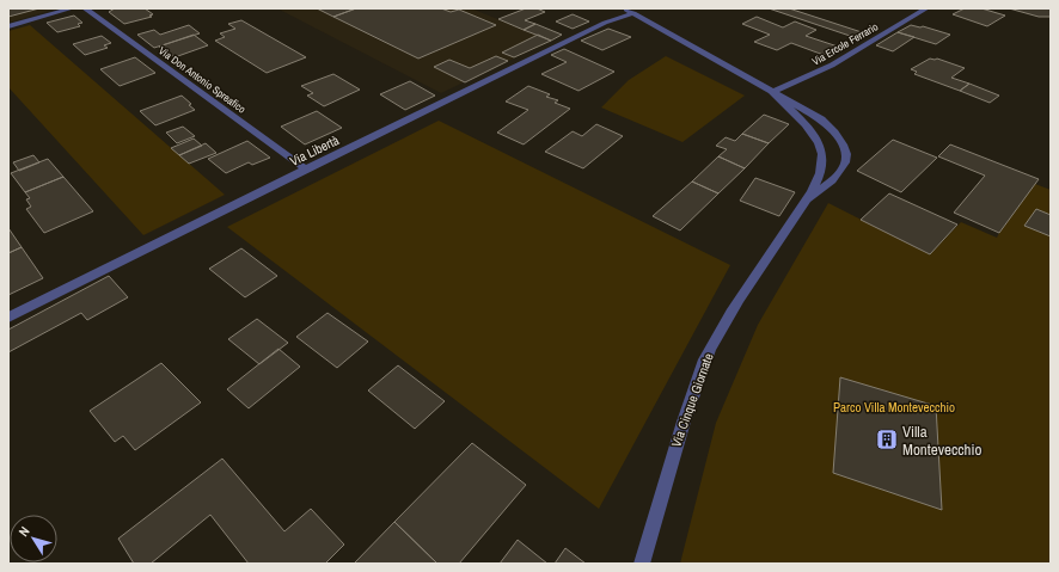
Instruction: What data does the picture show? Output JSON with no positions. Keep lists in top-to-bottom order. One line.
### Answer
{"streets":{"street":["Via Ercole Ferrario","Via Don Antonio Spreafico","Via Libertà","Via Cinque Giornate"]},"crossings":[["Via Ercole Ferrario","Via Cinque Giornate"],["Via Don Antonio Spreafico","Via Libertà"],["Via Libertà","Via Cinque Giornate"]],"parks":["Parco Villa Montevecchio"],"places":{"building":["Villa Montevecchio"]},"north":"top left"}
